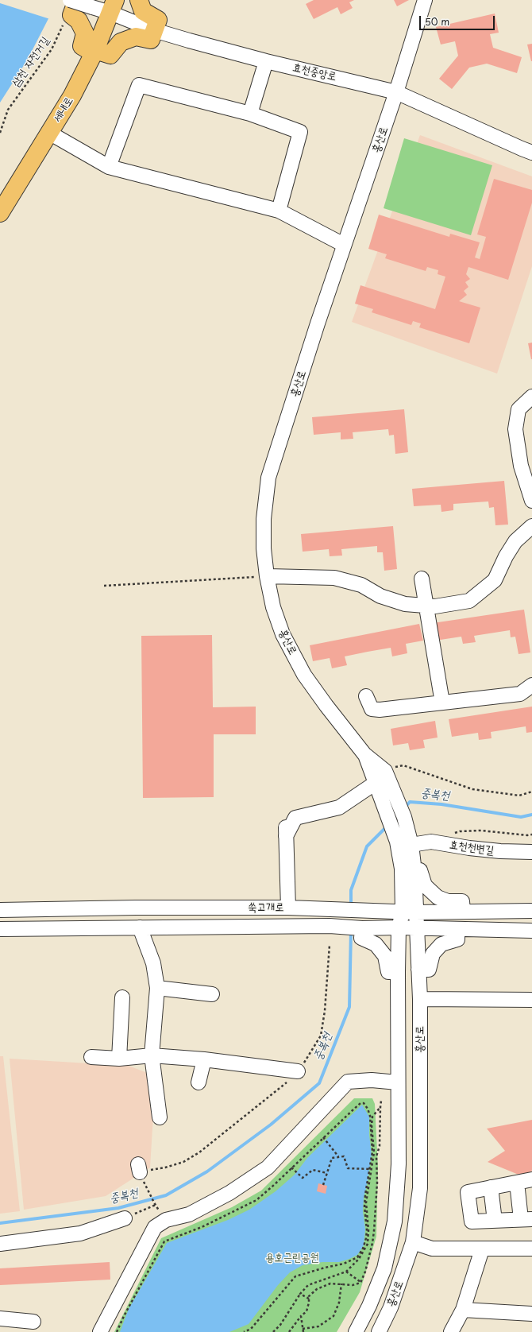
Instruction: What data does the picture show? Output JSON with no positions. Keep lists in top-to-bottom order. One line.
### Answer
{"streets":{"main road":["세내로"],"street":["효천중앙로","홍산로","효천천변길","쑥고개로"],"path":["삼천 자전거길"]},"crossings":[["효천중앙로","세내로"],["효천중앙로","홍산로"],["홍산로","효천천변길"],["홍산로","쑥고개로"]],"water":["중복천"],"parks":["용호근린공원"],"scale_bar":"50 m"}
